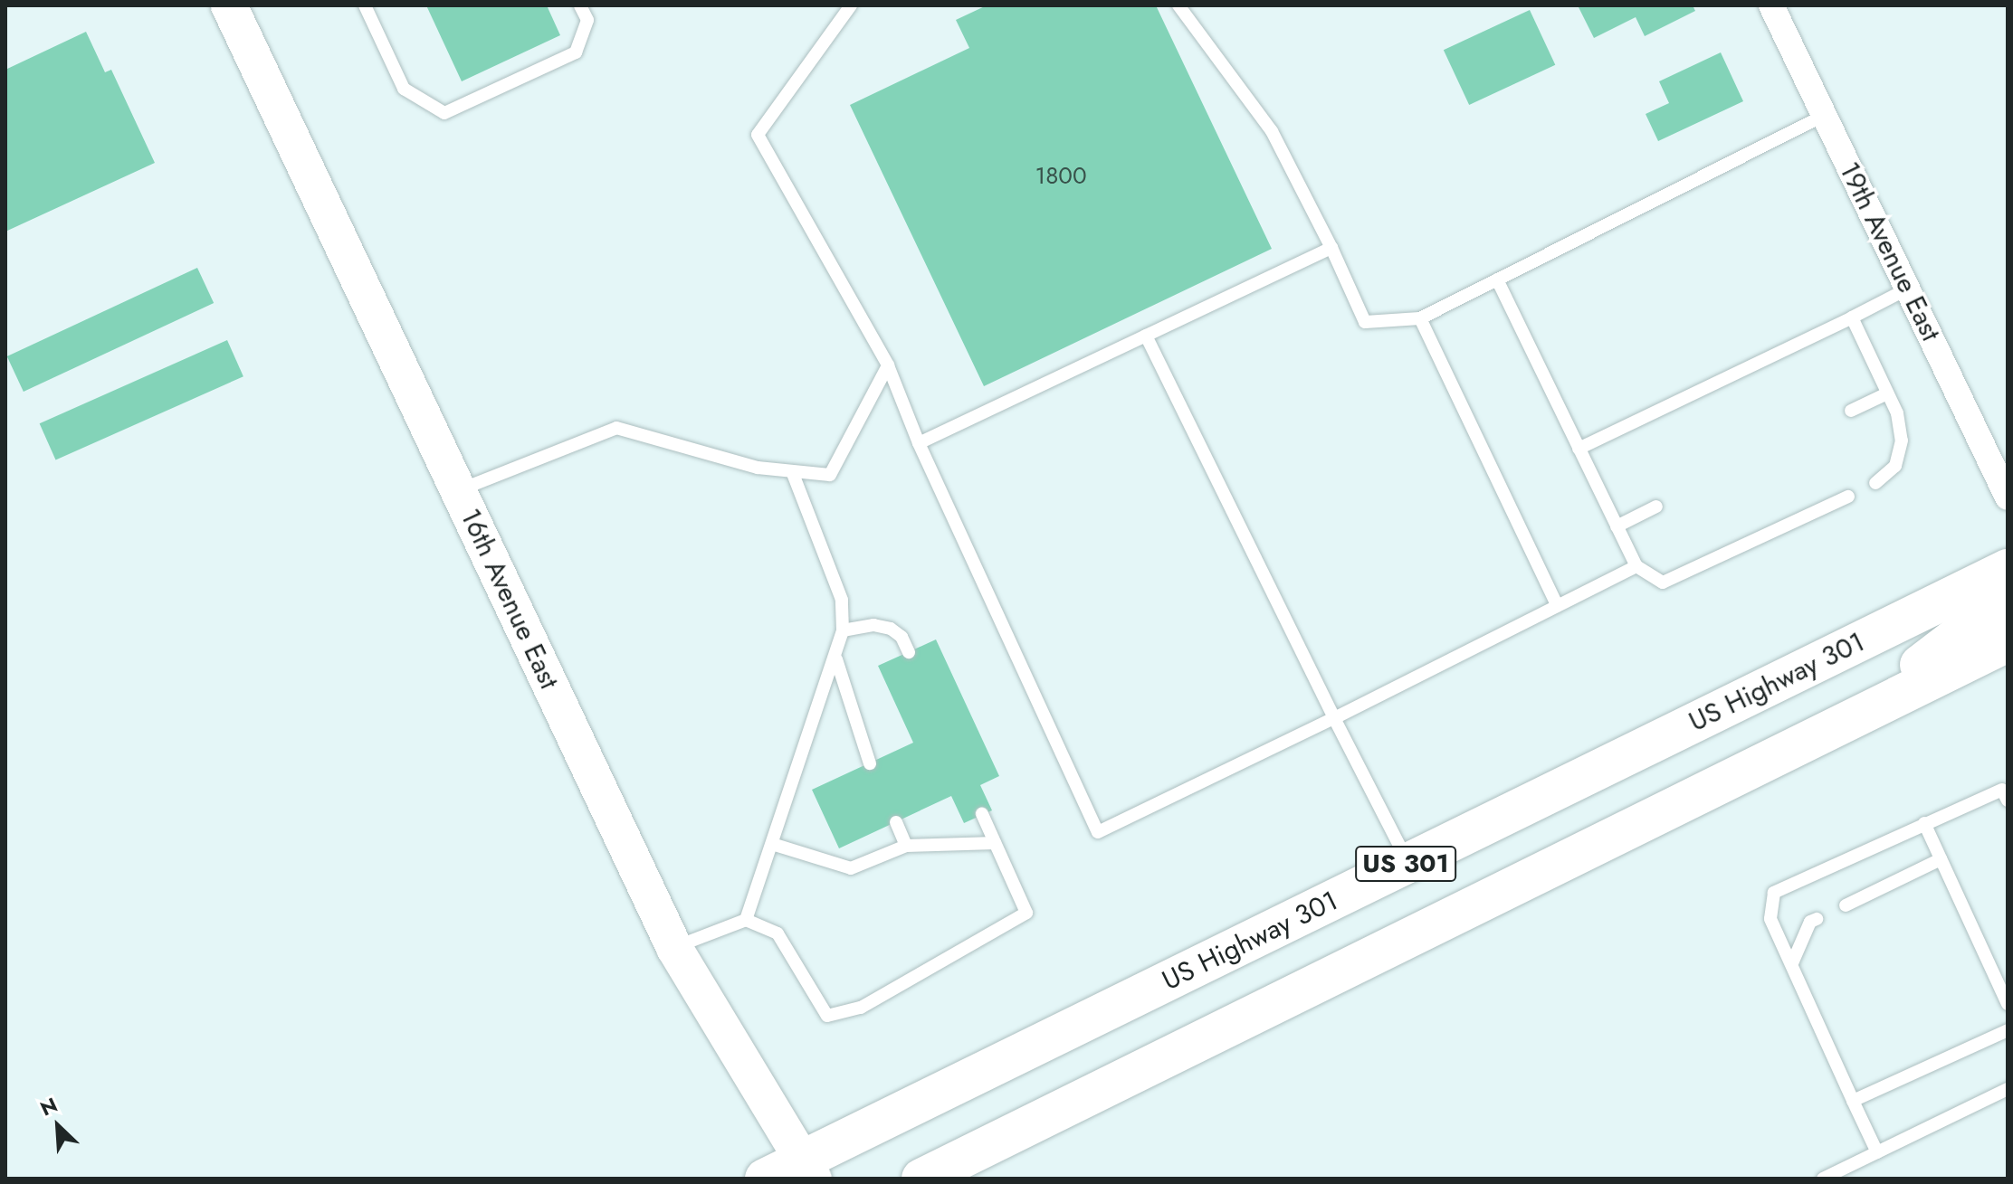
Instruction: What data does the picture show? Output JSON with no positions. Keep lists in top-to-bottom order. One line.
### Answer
{"streets":{"main road":["US Highway 301","US 301"],"street":["19th Avenue East","16th Avenue East"]},"crossings":[["16th Avenue East","US Highway 301"],["16th Avenue East","US 301"],["US Highway 301","US 301"]],"house_numbers":["1800"],"north":"top left"}
